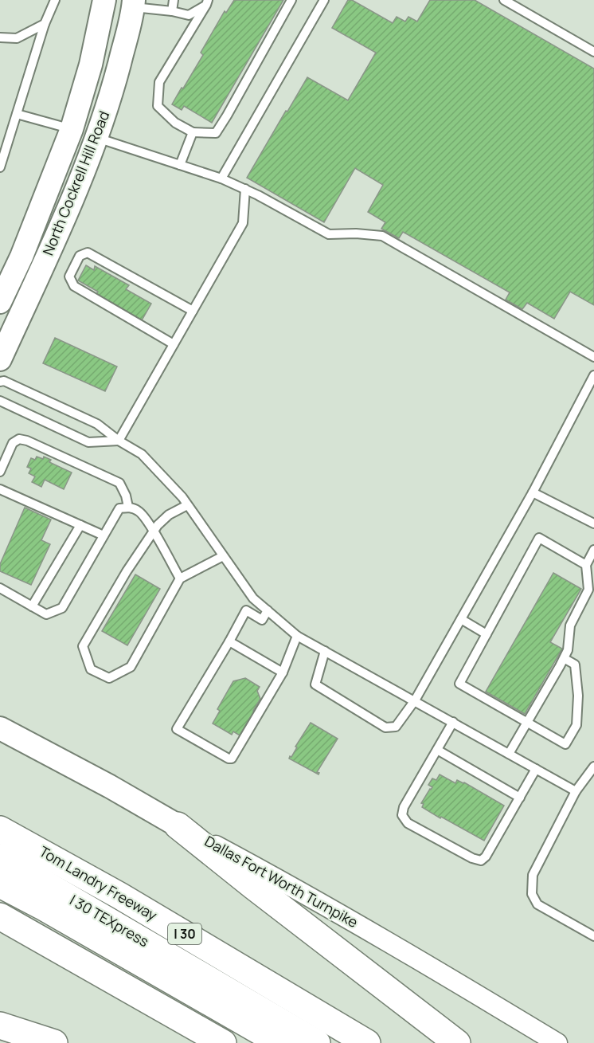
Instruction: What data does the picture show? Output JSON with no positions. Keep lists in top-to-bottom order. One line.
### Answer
{"streets":{"highway":["Tom Landry Freeway","I 30 TEXpress","I 30"],"main road":["North Cockrell Hill Road","Dallas Fort Worth Turnpike"]}}
